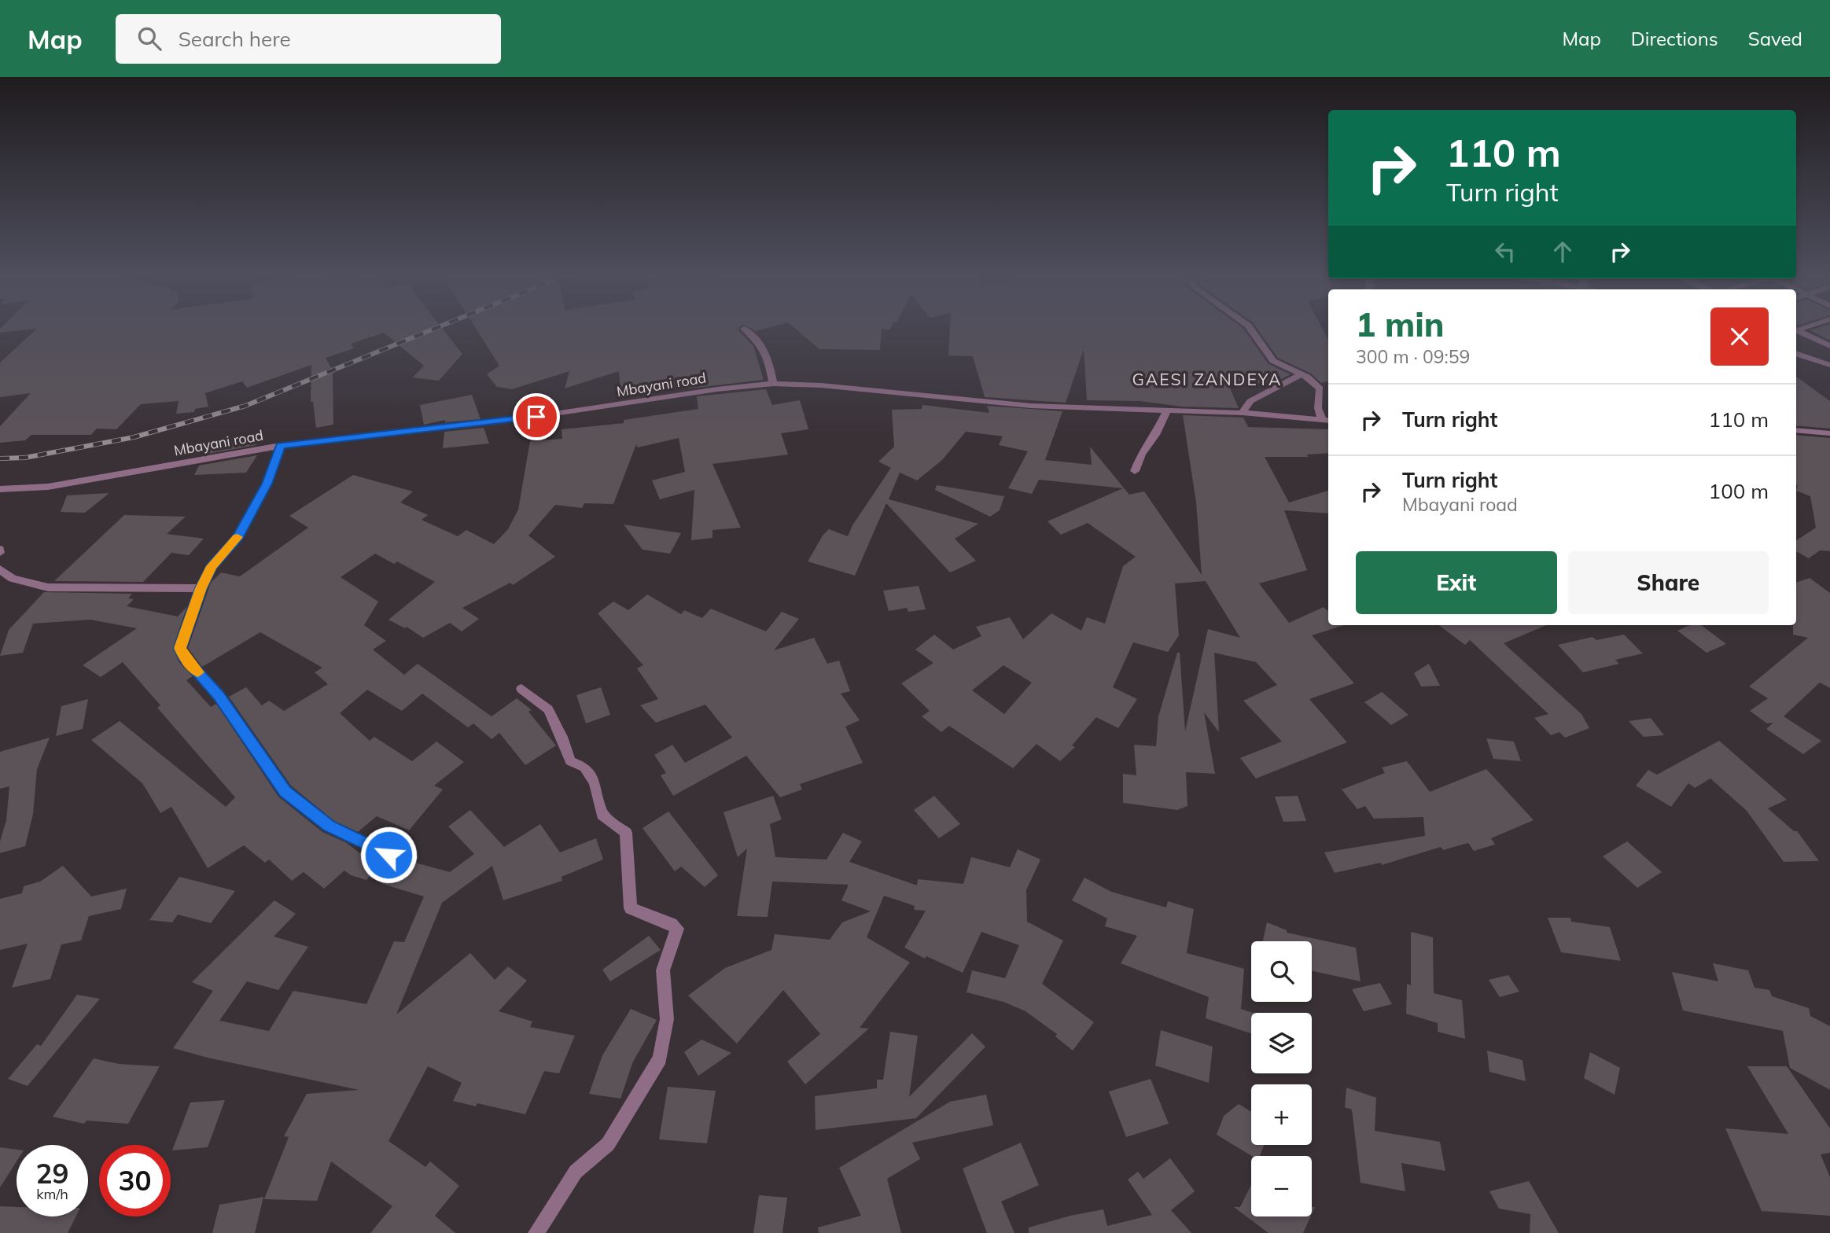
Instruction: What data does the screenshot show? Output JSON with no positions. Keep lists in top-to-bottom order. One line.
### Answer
{"streets":{"street":["Mbayani road"]},"districts":["GAESI ZANDEYA"],"page":{"header":"Map","search":"Search here","nav":["Map","Directions","Saved"],"turn":["110 m","Turn right"],"heading":["1 min","300 m · 09:59"],"list":[{"name":"Turn right","value":"110 m"},{"name":"Turn right","note":"Mbayani road","value":"100 m"}],"buttons":["Exit","Share"],"map_buttons":["+","−"],"speed":"29 km/h","limit":"30"}}
